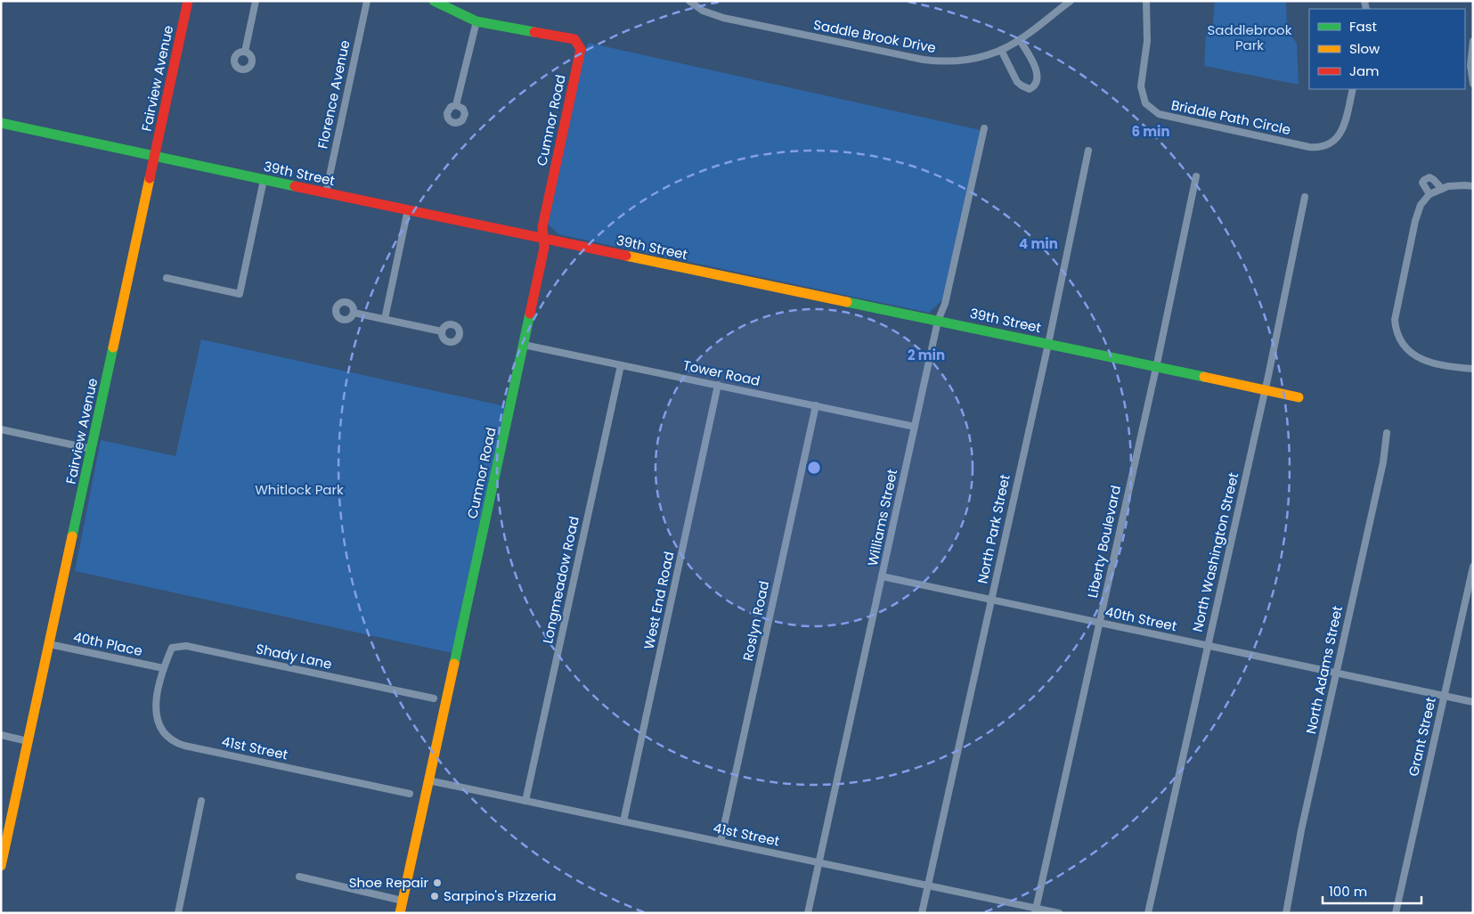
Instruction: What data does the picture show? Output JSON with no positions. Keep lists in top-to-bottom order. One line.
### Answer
{"streets":{"street":["Saddle Brook Drive","Fairview Avenue","Florence Avenue","Briddle Path Circle","Cumnor Road","39th Street","Tower Road","Williams Street","North Park Street","Liberty Boulevard","North Washington Street","Longmeadow Road","West End Road","40th Street","Roslyn Road","40th Place","Shady Lane","North Adams Street","Grant Street","41st Street"]},"crossings":[["Fairview Avenue","39th Street"],["Fairview Avenue","40th Place"],["Florence Avenue","39th Street"],["Cumnor Road","39th Street"],["Cumnor Road","Tower Road"],["Cumnor Road","41st Street"],["39th Street","Williams Street"],["39th Street","North Park Street"],["39th Street","Liberty Boulevard"],["39th Street","North Washington Street"],["Tower Road","Williams Street"],["Tower Road","Longmeadow Road"],["Tower Road","West End Road"],["Tower Road","Roslyn Road"],["Williams Street","40th Street"],["Williams Street","41st Street"],["North Park Street","40th Street"],["North Park Street","41st Street"],["Liberty Boulevard","40th Street"],["Liberty Boulevard","41st Street"],["North Washington Street","40th Street"],["Longmeadow Road","41st Street"],["West End Road","41st Street"],["40th Street","North Adams Street"],["40th Street","Grant Street"],["Roslyn Road","41st Street"],["40th Place","Shady Lane"],["40th Place","41st Street"],["Shady Lane","41st Street"]],"parks":["Saddlebrook Park","Whitlock Park"],"places":["Shoe Repair","Sarpino's Pizzeria"],"legend":["Fast","Slow","Jam"],"scale_bar":"100 m","rings":["6 min","4 min","2 min"]}
